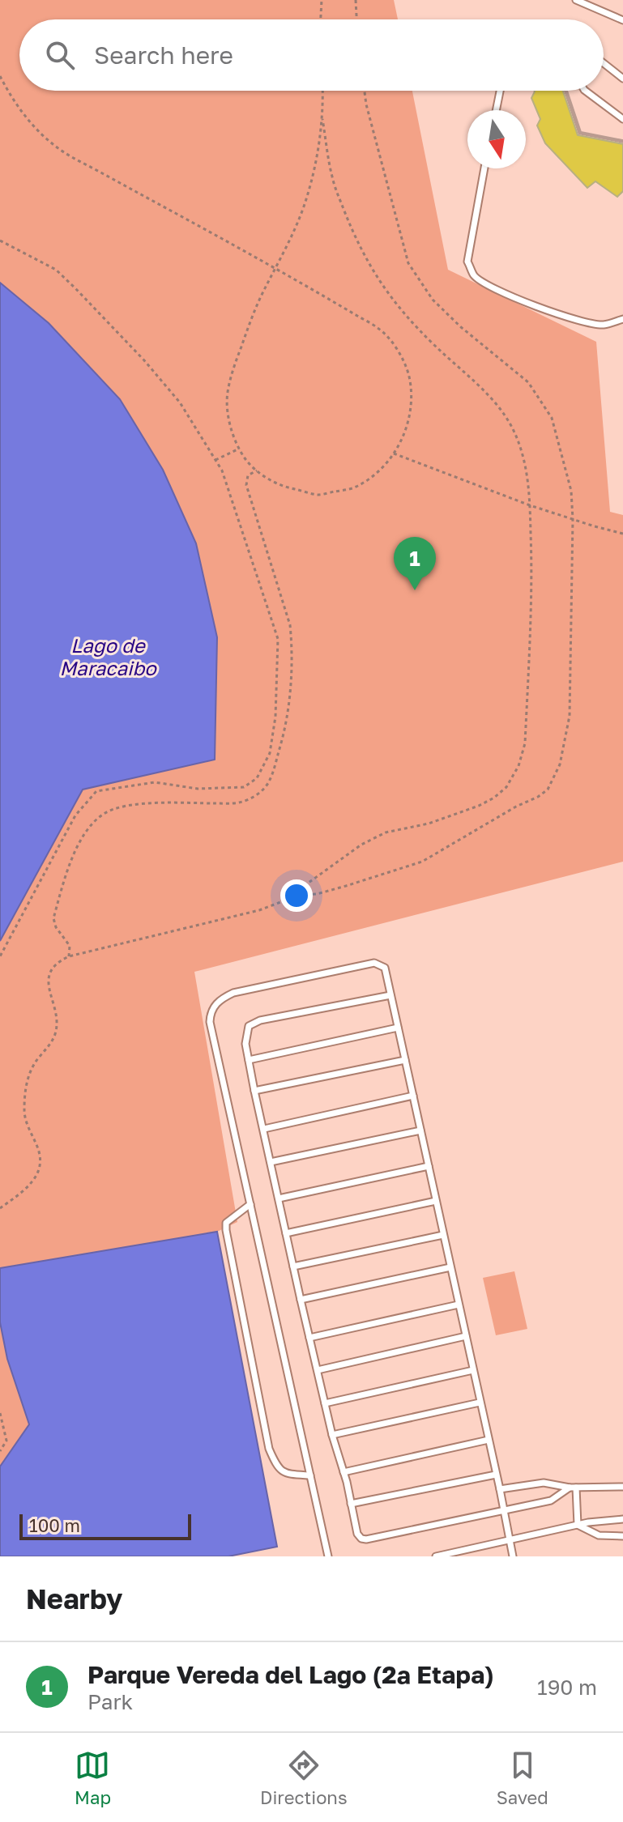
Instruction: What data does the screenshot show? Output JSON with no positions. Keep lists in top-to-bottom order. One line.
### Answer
{"water":["Lago de Maracaibo"],"scale_bar":"100 m","north":"bottom","page":{"search":"Search here","pins":"1","scale":"100 m","heading":"Nearby","list":[{"mark":"1","name":"Parque Vereda del Lago (2ª Etapa)","note":"Park","value":"190 m"}],"nav":["Map","Directions","Saved"]}}
